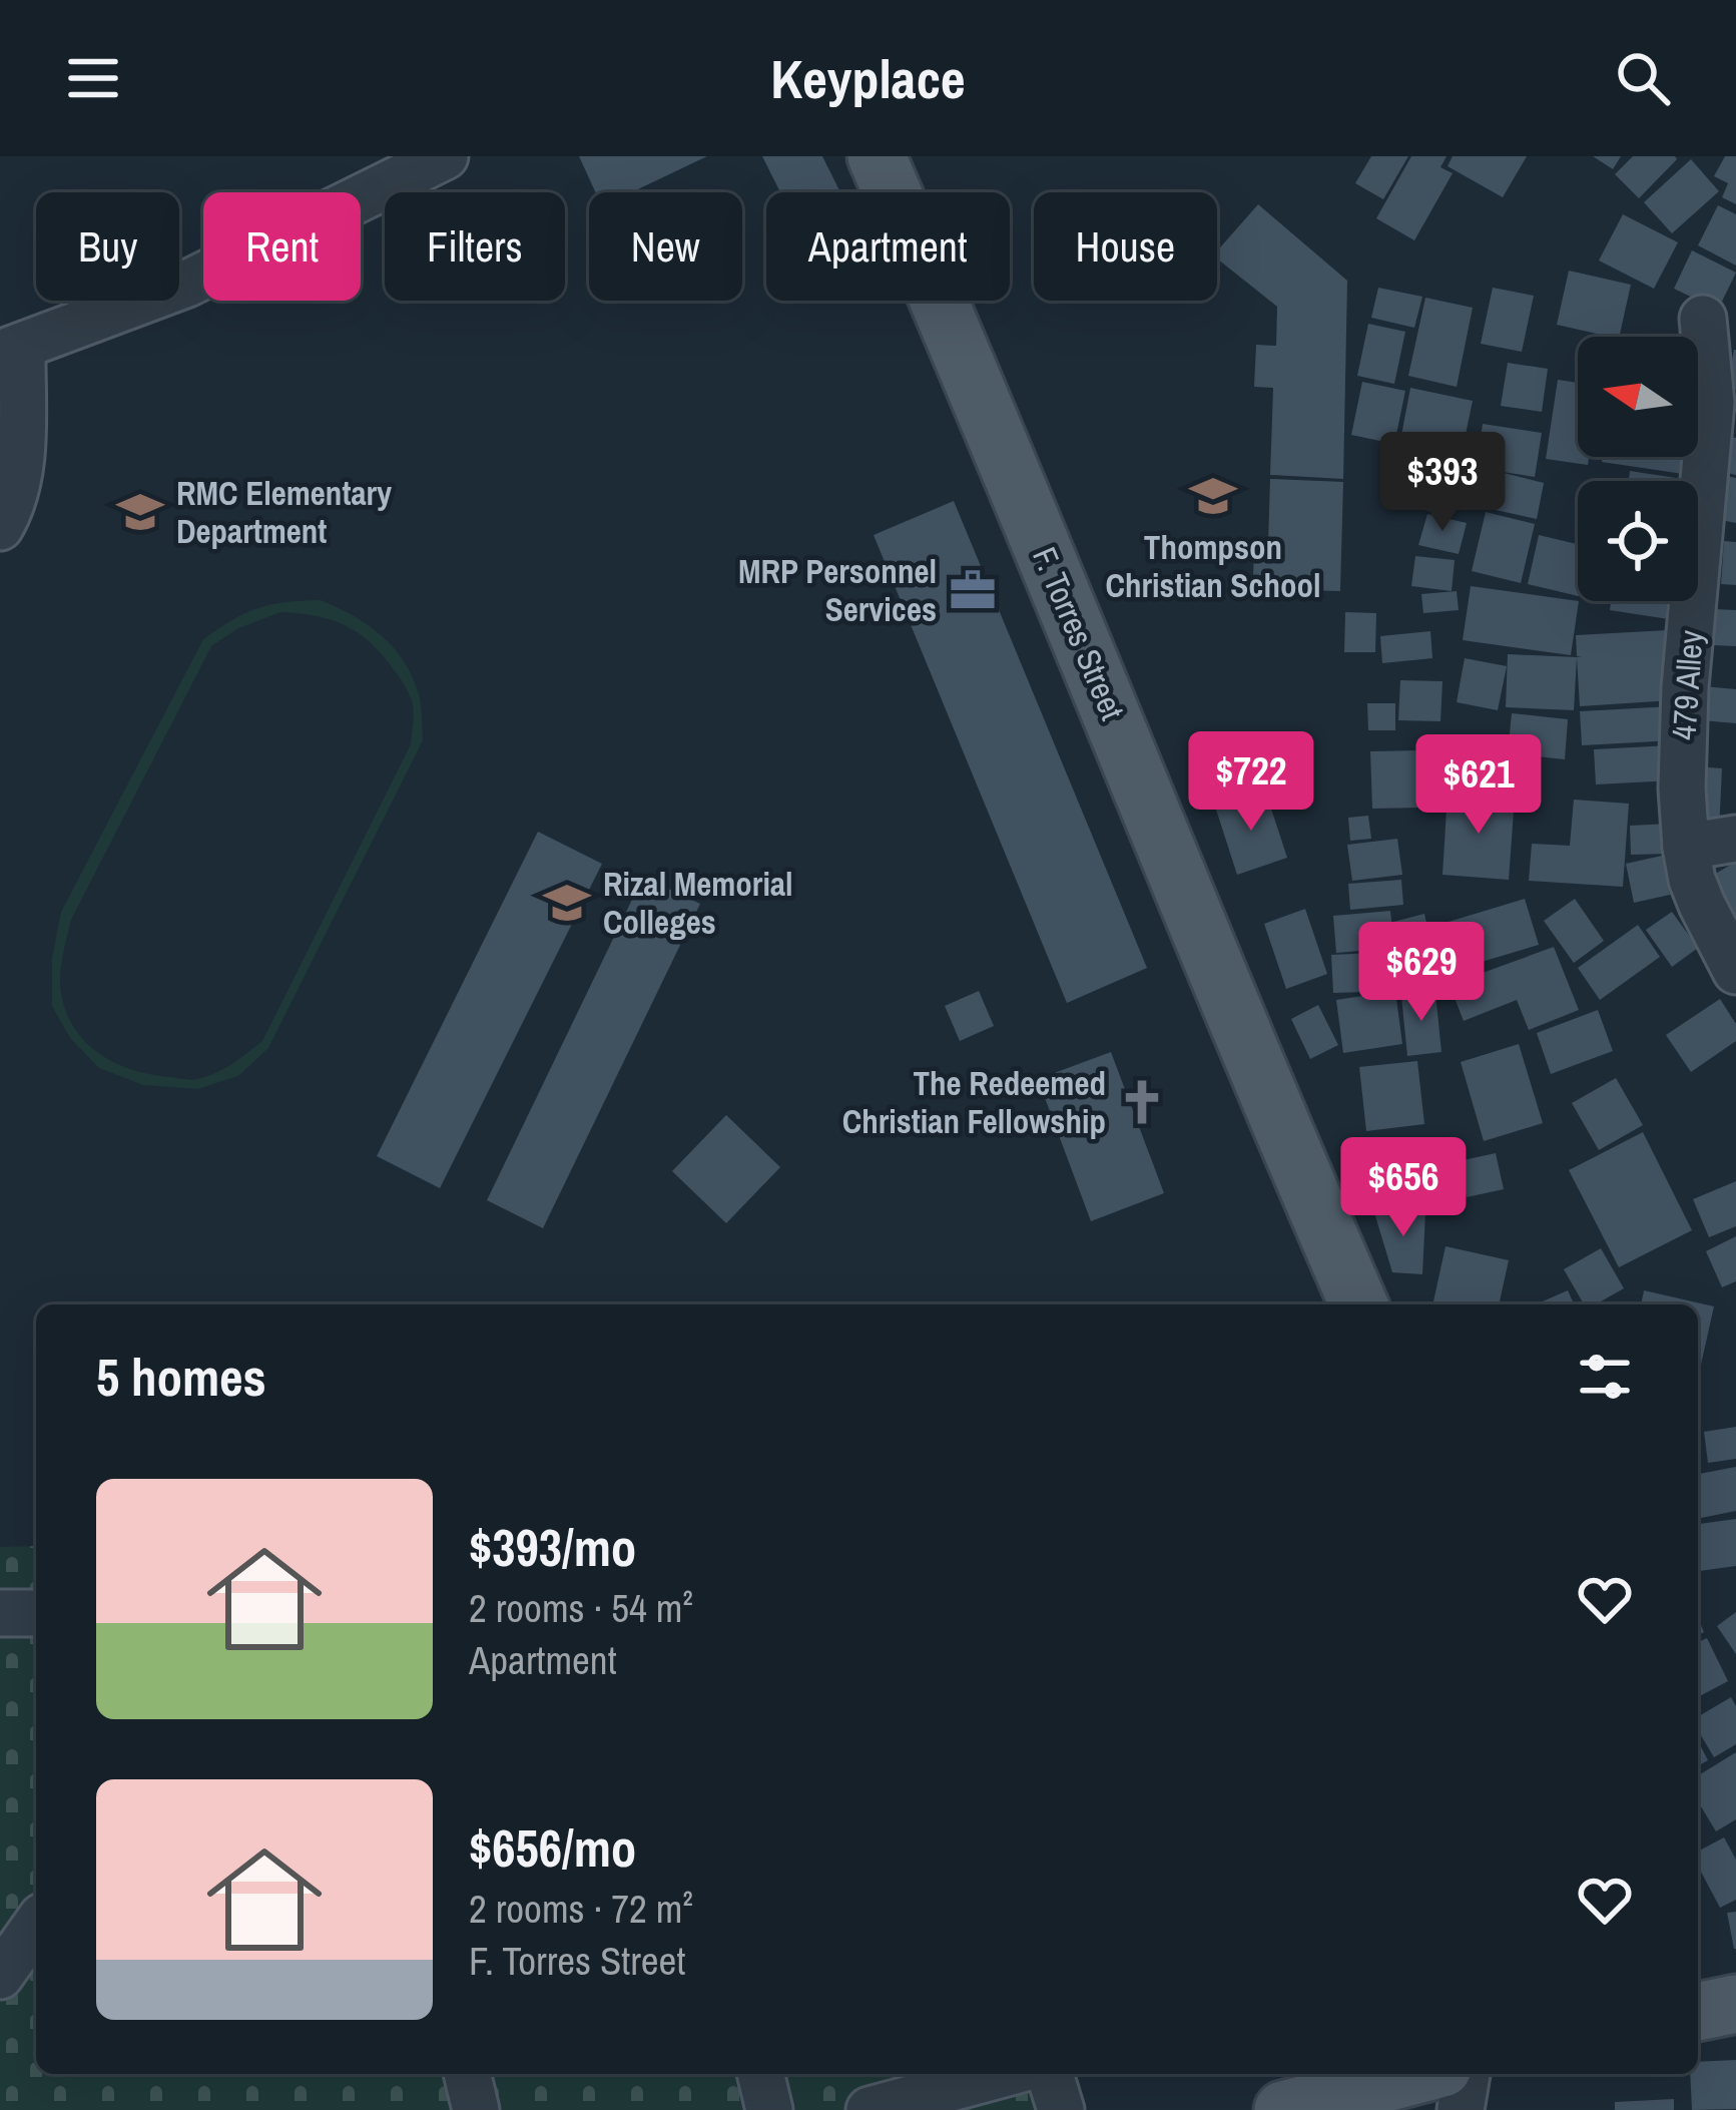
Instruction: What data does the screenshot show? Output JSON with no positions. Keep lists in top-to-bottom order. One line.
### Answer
{"streets":{"main road":["F. Torres Street"],"street":["479 Alley"]},"places":{"school or university":["Thompson Christian School","RMC Elementary Department","Rizal Memorial Colleges"],"office":["MRP Personnel Services"],"church":["The Redeemed Christian Fellowship"]},"north":"left","page":{"header":"Keyplace","chip":["Buy","Rent","Filters","New","Apartment","House"],"price":["$393","$722","$621","$629","$656"],"heading":"5 homes","list":[{"name":"$393/mo","note":"2 rooms · 54 m² · Apartment"},{"name":"$656/mo","note":"2 rooms · 72 m² · F. Torres Street"}]}}
